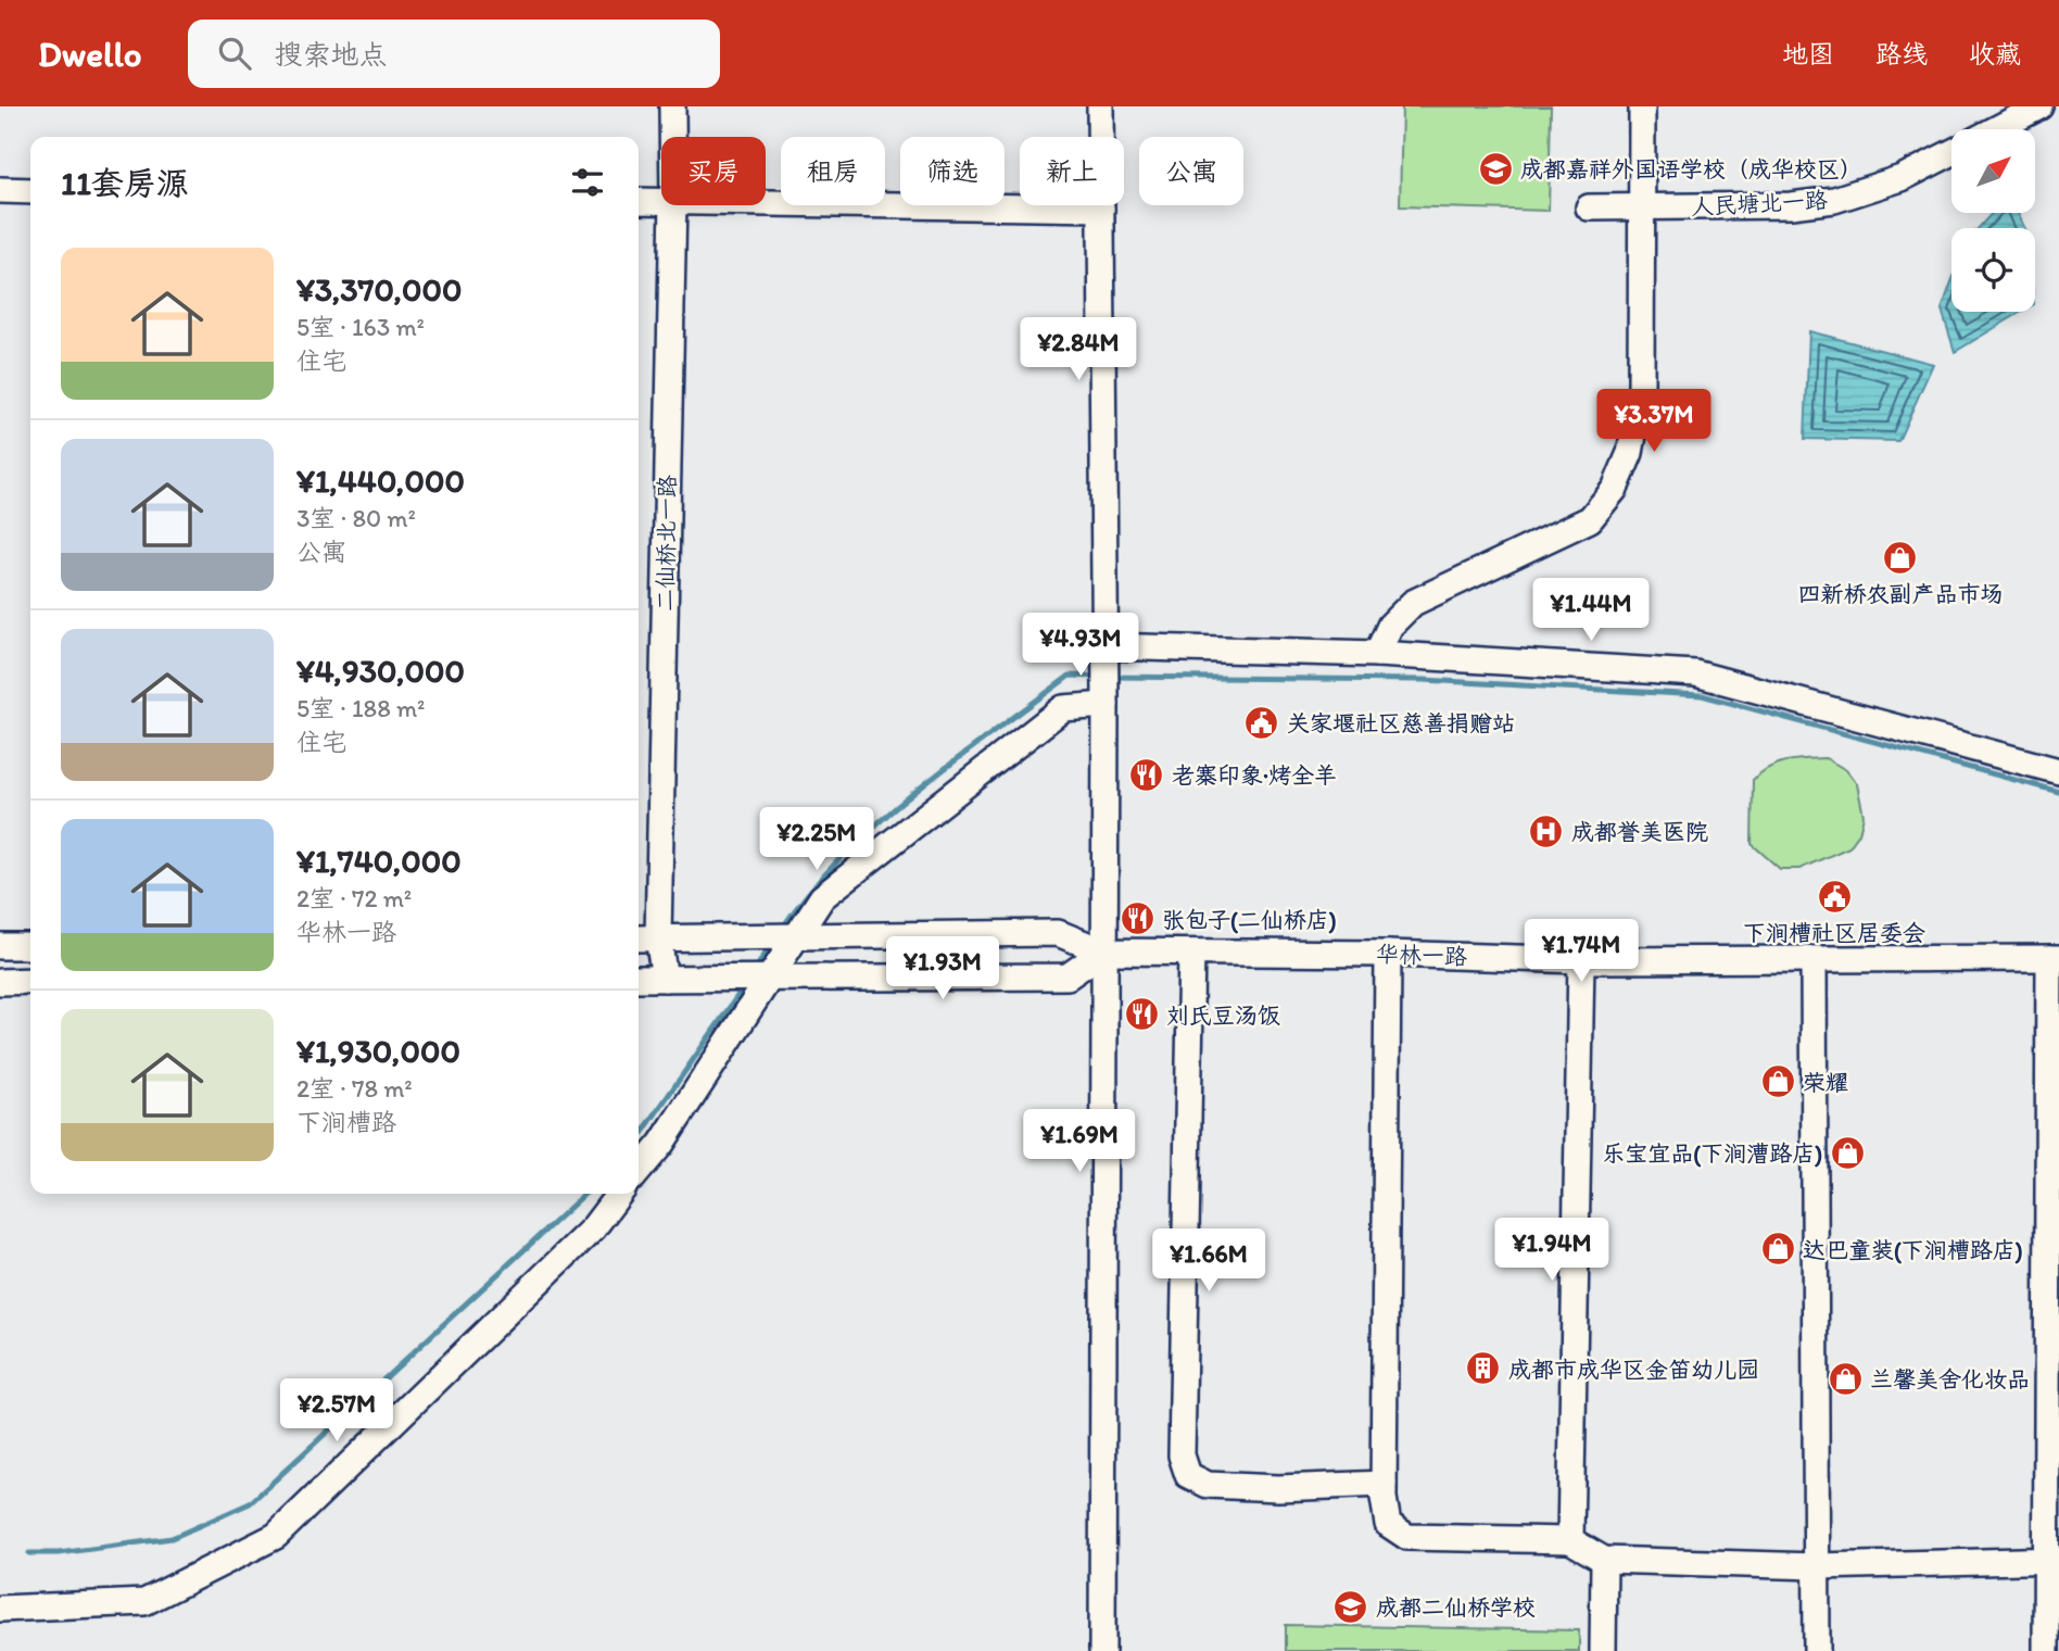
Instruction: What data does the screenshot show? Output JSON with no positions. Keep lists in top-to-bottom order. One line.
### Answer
{"streets":{"street":["人民塘北一路","二仙桥北一路","华林一路"]},"places":{"school or university":["成都嘉祥外国语学校（成华校区）","成都二仙桥学校"],"shop":["四新桥农副产品市场","荣耀","乐宝宜品(下涧漕路店)","达巴童装(下涧槽路店)","兰馨美舍化妆品"],"public building":["关家堰社区慈善捐赠站","下涧槽社区居委会"],"restaurant":["老寨印象·烤全羊","张包子(二仙桥店)","刘氏豆汤饭"],"hospital":["成都誉美医院"],"building":["成都市成华区金笛幼儿园"]},"north":"top right","page":{"header":"Dwello","search":"搜索地点","nav":["地图","路线","收藏"],"chip":["买房","租房","筛选","新上","公寓"],"heading":"11套房源","list":[{"name":"¥3,370,000","note":"5室 · 163 m² · 住宅"},{"name":"¥1,440,000","note":"3室 · 80 m² · 公寓"},{"name":"¥4,930,000","note":"5室 · 188 m² · 住宅"},{"name":"¥1,740,000","note":"2室 · 72 m² · 华林一路"},{"name":"¥1,930,000","note":"2室 · 78 m² · 下涧槽路"}],"price":["¥2.84M","¥3.37M","¥1.44M","¥4.93M","¥2.25M","¥1.74M","¥1.93M","¥1.69M","¥1.94M","¥1.66M","¥2.57M"]}}
